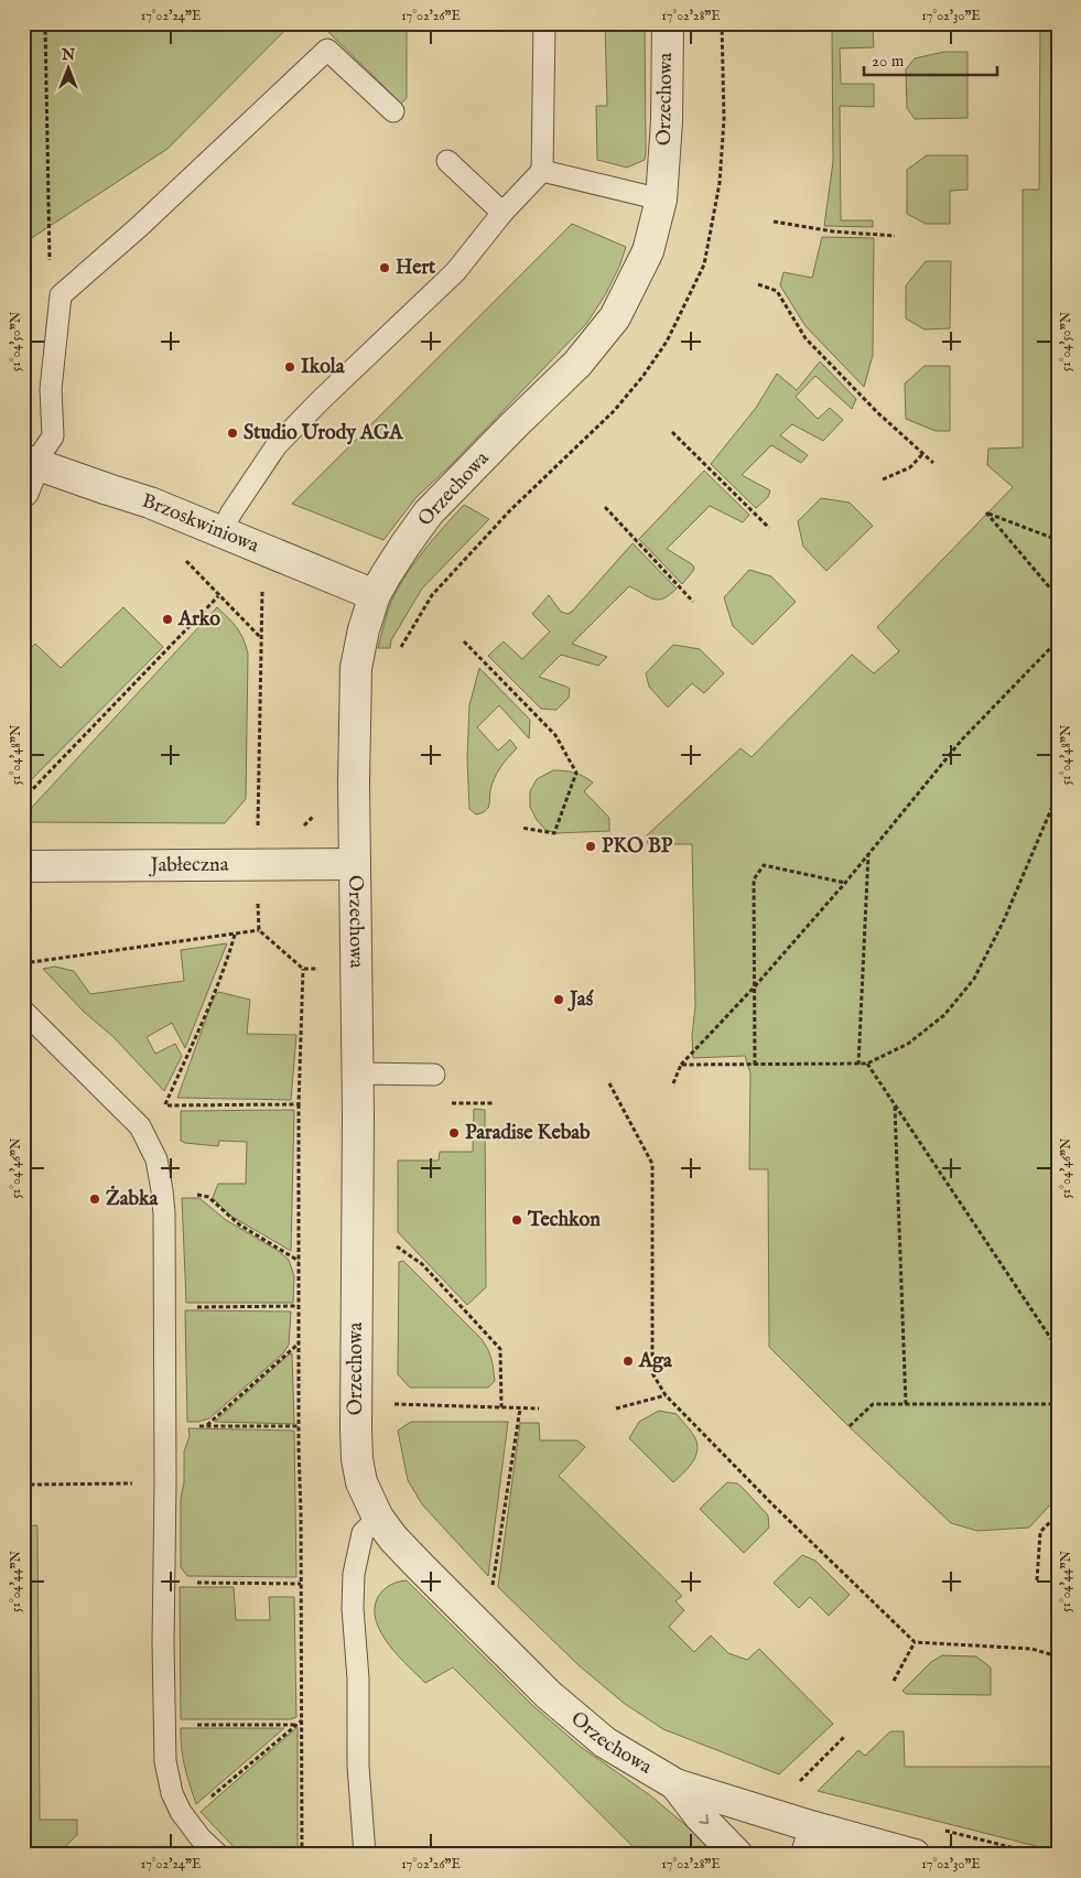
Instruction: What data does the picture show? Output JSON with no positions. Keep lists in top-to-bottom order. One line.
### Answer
{"streets":{"street":["Orzechowa","Brzoskwiniowa","Jabłeczna"]},"crossings":[["Orzechowa","Brzoskwiniowa"],["Orzechowa","Jabłeczna"]],"places":["Hert","Ikola","Studio Urody AGA","Arko","PKO BP","Jaś","Paradise Kebab","Żabka","Techkon","Aga"],"scale_bar":"20 m","north":"top","coordinates":["17°02'24\"E","17°02'26\"E","17°02'28\"E","17°02'30\"E","51°04'50\"N","51°04'48\"N","51°04'46\"N","51°04'44\"N"]}
